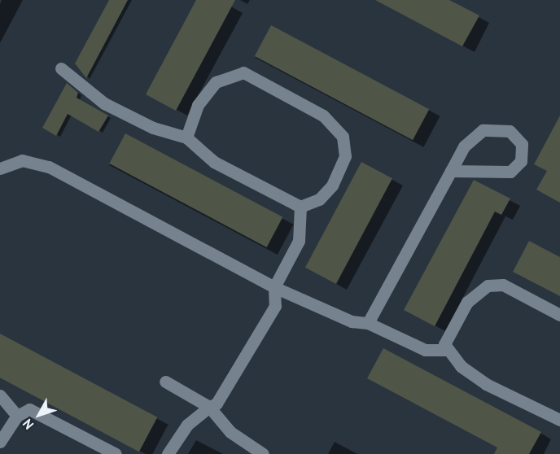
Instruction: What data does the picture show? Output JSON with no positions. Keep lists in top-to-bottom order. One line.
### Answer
{"north":"bottom left"}
